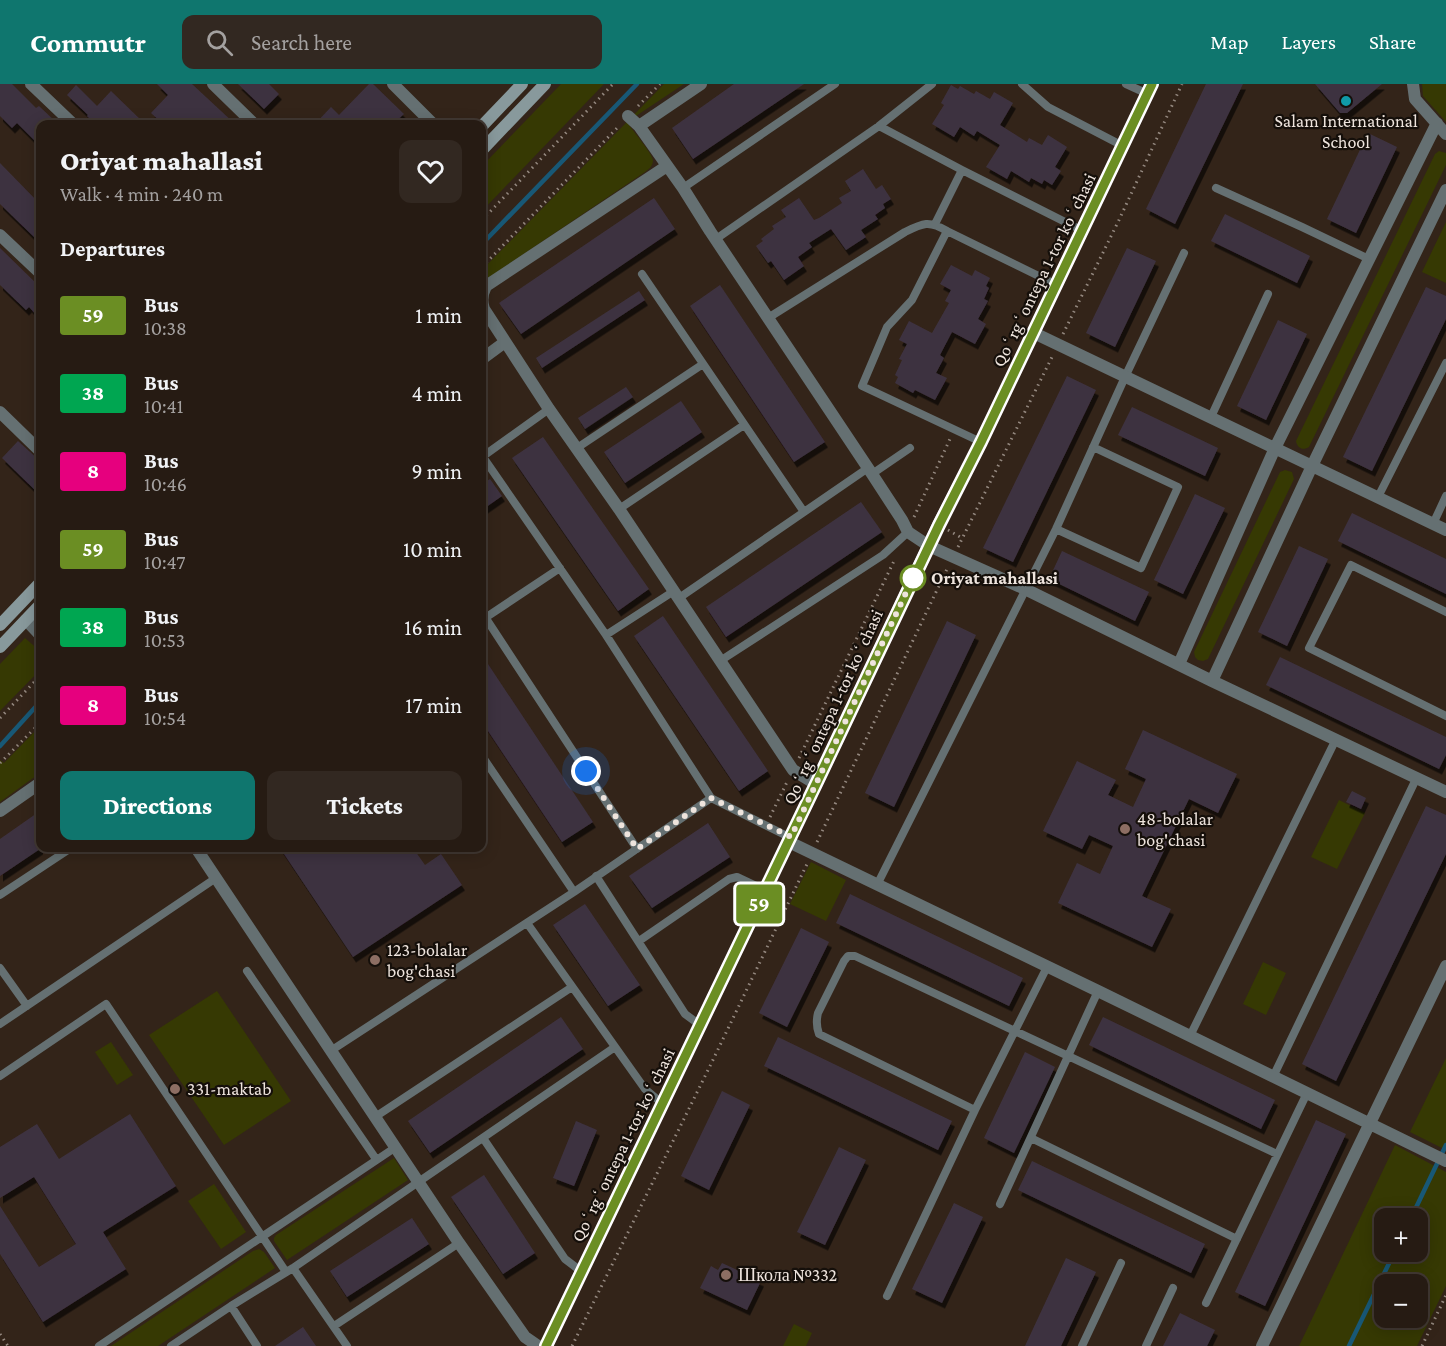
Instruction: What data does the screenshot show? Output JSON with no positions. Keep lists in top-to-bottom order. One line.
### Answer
{"streets":{"street":["Qoʻrgʻontepa 1-tor koʻchasi"]},"places":["Salam International School","Oriyat mahallasi","48-bolalar bog'chasi","123-bolalar bog'chasi","331-maktab","Школа №332"],"lines":["bus line 59"],"page":{"header":"Commutr","search":"Search here","nav":["Map","Layers","Share"],"on_map":"59","heading":[["Oriyat mahallasi","Walk · 4 min · 240 m"],"Departures"],"list":[{"mark":"59","name":"Bus","note":"10:38","value":"1 min"},{"mark":"38","name":"Bus","note":"10:41","value":"4 min"},{"mark":"8","name":"Bus","note":"10:46","value":"9 min"},{"mark":"59","name":"Bus","note":"10:47","value":"10 min"},{"mark":"38","name":"Bus","note":"10:53","value":"16 min"},{"mark":"8","name":"Bus","note":"10:54","value":"17 min"}],"buttons":["Directions","Tickets"],"map_buttons":["+","−"]}}
